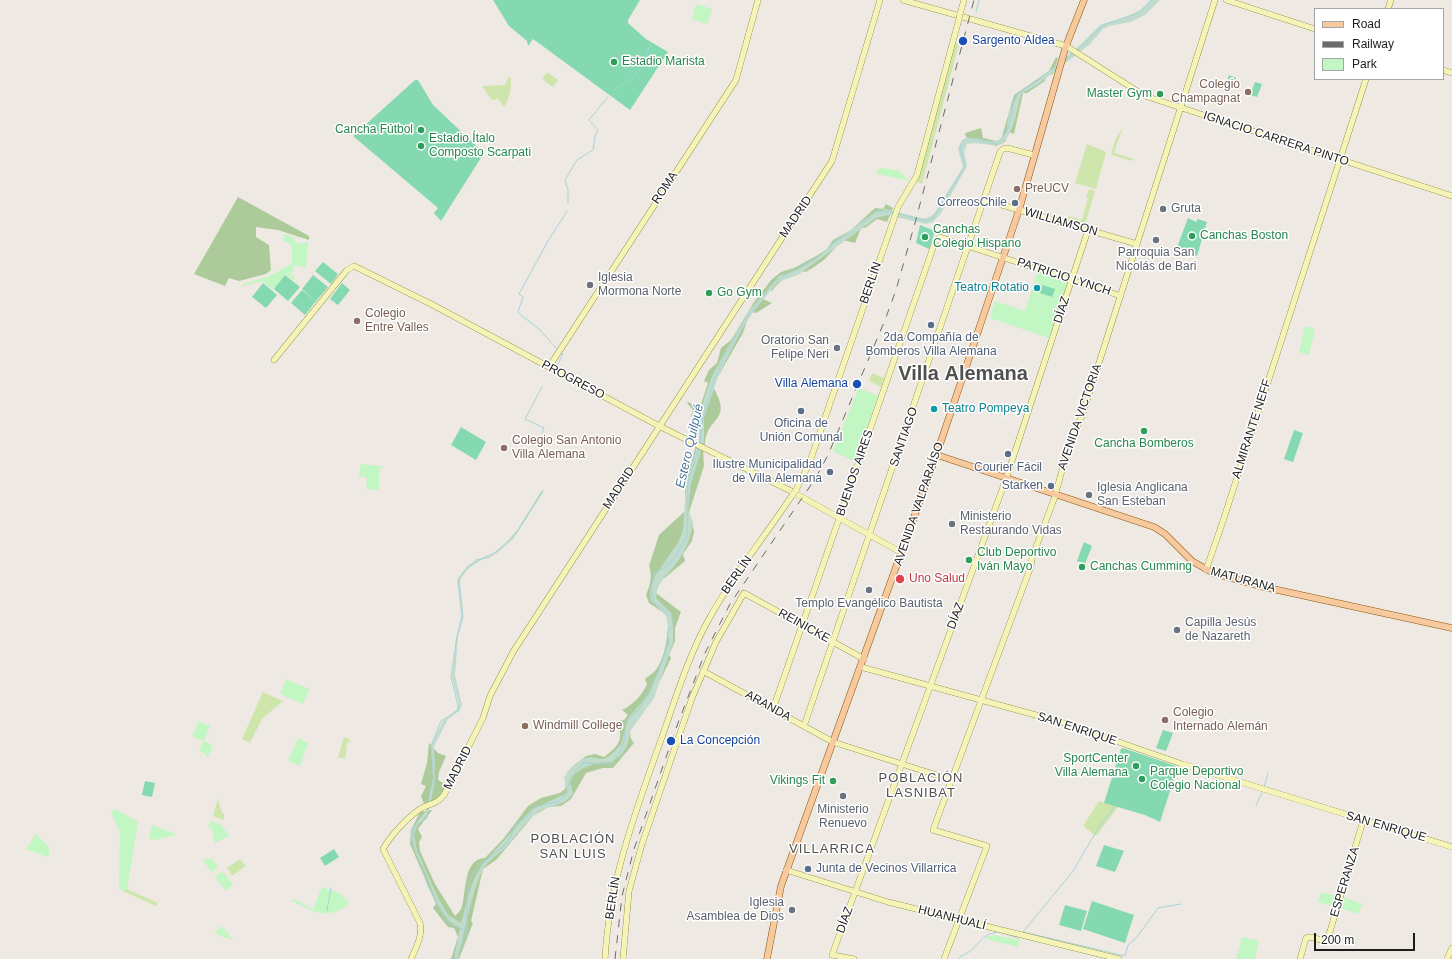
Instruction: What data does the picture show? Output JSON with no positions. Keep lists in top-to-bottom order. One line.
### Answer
{"streets":{"main road":["AVENIDA VALPARAÍSO","MATURANA"],"street":["IGNACIO CARRERA PINTO","ROMA","MADRID","WILLIAMSON","PATRICIO LYNCH","BERLÍN","DÍAZ","PROGRESO","AVENIDA VICTORIA","ALMIRANTE NEFF","SANTIAGO","BUENOS AIRES","REINICKE","ARANDA","SAN ENRIQUE","ESPERANZA","HUANHUALÍ"]},"crossings":[["IGNACIO CARRERA PINTO","AVENIDA VICTORIA"],["IGNACIO CARRERA PINTO","ALMIRANTE NEFF"],["IGNACIO CARRERA PINTO","AVENIDA VALPARAÍSO"],["ROMA","PROGRESO"],["MADRID","PROGRESO"],["WILLIAMSON","DÍAZ"],["WILLIAMSON","AVENIDA VICTORIA"],["WILLIAMSON","SANTIAGO"],["WILLIAMSON","AVENIDA VALPARAÍSO"],["PATRICIO LYNCH","DÍAZ"],["PATRICIO LYNCH","AVENIDA VICTORIA"],["PATRICIO LYNCH","SANTIAGO"],["PATRICIO LYNCH","BUENOS AIRES"],["PATRICIO LYNCH","AVENIDA VALPARAÍSO"],["DÍAZ","MATURANA"],["DÍAZ","ARANDA"],["DÍAZ","SAN ENRIQUE"],["DÍAZ","HUANHUALÍ"],["PROGRESO","SANTIAGO"],["PROGRESO","BUENOS AIRES"],["PROGRESO","AVENIDA VALPARAÍSO"],["AVENIDA VICTORIA","MATURANA"],["AVENIDA VICTORIA","ARANDA"],["AVENIDA VICTORIA","SAN ENRIQUE"],["AVENIDA VICTORIA","HUANHUALÍ"],["ALMIRANTE NEFF","MATURANA"],["SANTIAGO","AVENIDA VALPARAÍSO"],["SANTIAGO","REINICKE"],["SANTIAGO","ARANDA"],["BUENOS AIRES","REINICKE"],["BUENOS AIRES","ARANDA"],["AVENIDA VALPARAÍSO","MATURANA"],["AVENIDA VALPARAÍSO","REINICKE"],["AVENIDA VALPARAÍSO","ARANDA"],["AVENIDA VALPARAÍSO","SAN ENRIQUE"],["AVENIDA VALPARAÍSO","HUANHUALÍ"],["REINICKE","ARANDA"],["SAN ENRIQUE","ESPERANZA"]],"districts":["Villa Alemana","POBLACIÓN LASNIBAT","POBLACIÓN SAN LUIS","VILLARRICA"],"water":["Estero Quilpué"],"places":["Sargento Aldea","Estadio Marista","Colegio Champagnat","Master Gym","Cancha Fútbol","Estadio Ítalo Composto Scarpati","PreUCV","CorreosChile","Gruta","Canchas Boston","Canchas Colegio Hispano","Parroquia San Nicolás de Bari","Iglesia Mormona Norte","Teatro Rotatio","Go Gym","Colegio Entre Valles","2da Compañía de Bomberos Villa Alemana","Oratorio San Felipe Neri","Villa Alemana","Teatro Pompeya","Oficina de Unión Comunal","Cancha Bomberos","Colegio San Antonio Villa Alemana","Courier Fácil","Ilustre Municipalidad de Villa Alemana","Starken","Iglesia Anglicana San Esteban","Ministerio Restaurando Vidas","Club Deportivo Iván Mayo","Canchas Cumming","Uno Salud","Templo Evangélico Bautista","Capilla Jesús de Nazareth","Colegio Internado Alemán","Windmill College","La Concepción","SportCenter Villa Alemana","Parque Deportivo Colegio Nacional","Vikings Fit","Ministerio Renuevo","Junta de Vecinos Villarrica","Iglesia Asamblea de Dios"],"legend":["Road","Railway","Park"],"scale_bar":"200 m"}
